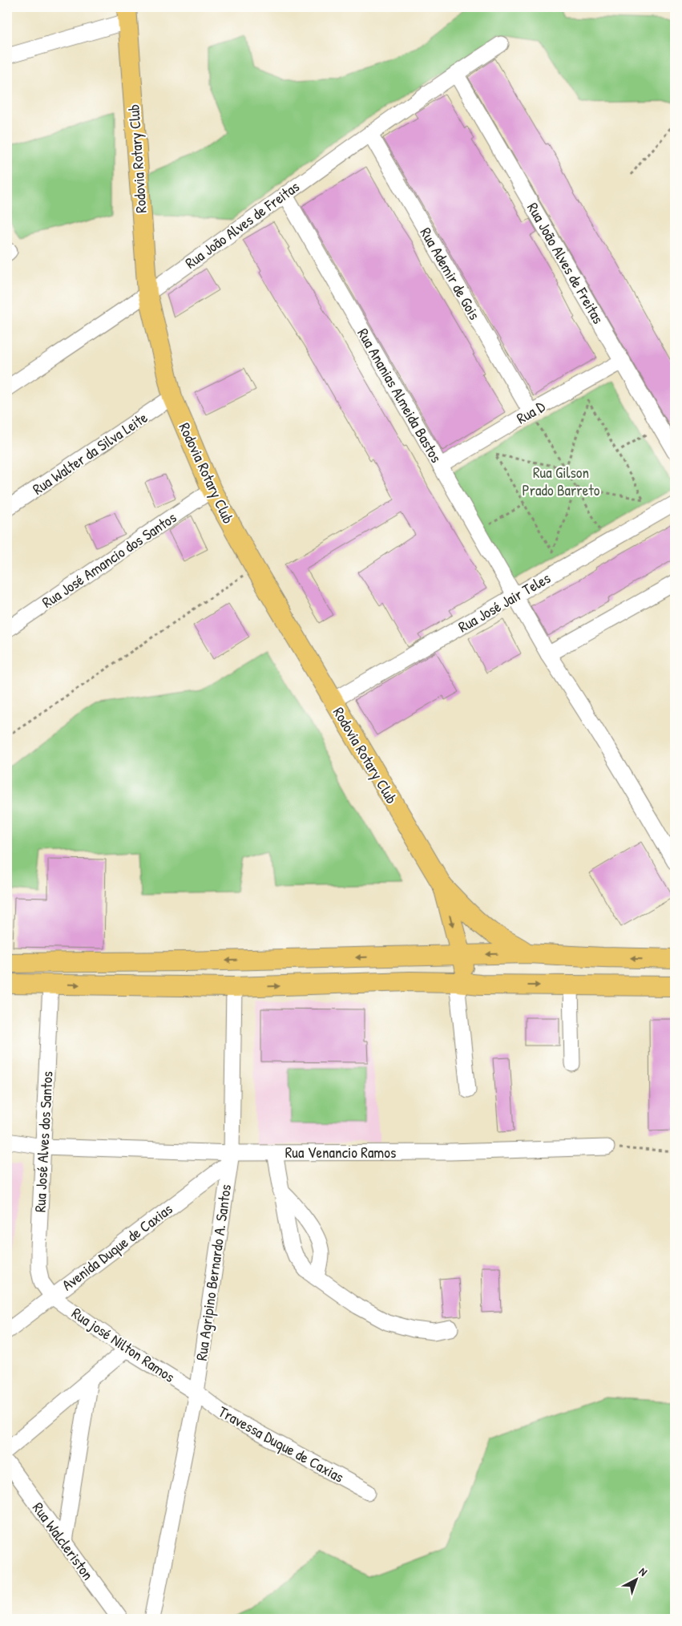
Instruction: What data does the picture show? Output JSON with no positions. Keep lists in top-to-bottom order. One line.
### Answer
{"streets":{"main road":["Rodovia Rotary Club"],"street":["Rua João Alves de Freitas","Rua Ademir de Gois","Rua Ananias Almeida Bastos","Rua D","Rua Walter da Silva Leite","Rua José Amancio dos Santos","Rua José Jair Teles","Rua José Alves dos Santos","Rua Venancio Ramos","Avenida Duque de Caxias","Rua Agripino Bernardo A. Santos","Rua josé Nilton Ramos","Travessa Duque de Caxias","Rua Walcleriston"]},"crossings":[["Rodovia Rotary Club","Rua João Alves de Freitas"],["Rodovia Rotary Club","Rua Walter da Silva Leite"],["Rodovia Rotary Club","Rua José Amancio dos Santos"],["Rodovia Rotary Club","Rua José Jair Teles"],["Rua João Alves de Freitas","Rua Ademir de Gois"],["Rua João Alves de Freitas","Rua Ananias Almeida Bastos"],["Rua João Alves de Freitas","Rua D"],["Rua Ademir de Gois","Rua D"],["Rua Ananias Almeida Bastos","Rua D"],["Rua Ananias Almeida Bastos","Rua José Jair Teles"],["Rua José Alves dos Santos","Rua Venancio Ramos"],["Rua José Alves dos Santos","Avenida Duque de Caxias"],["Rua José Alves dos Santos","Rua josé Nilton Ramos"],["Rua Venancio Ramos","Avenida Duque de Caxias"],["Rua Venancio Ramos","Rua Agripino Bernardo A. Santos"],["Avenida Duque de Caxias","Rua Agripino Bernardo A. Santos"],["Avenida Duque de Caxias","Rua josé Nilton Ramos"],["Rua Agripino Bernardo A. Santos","Rua josé Nilton Ramos"],["Rua Agripino Bernardo A. Santos","Travessa Duque de Caxias"],["Rua josé Nilton Ramos","Travessa Duque de Caxias"]],"parks":["Rua Gilson Prado Barreto"],"north":"top right"}
